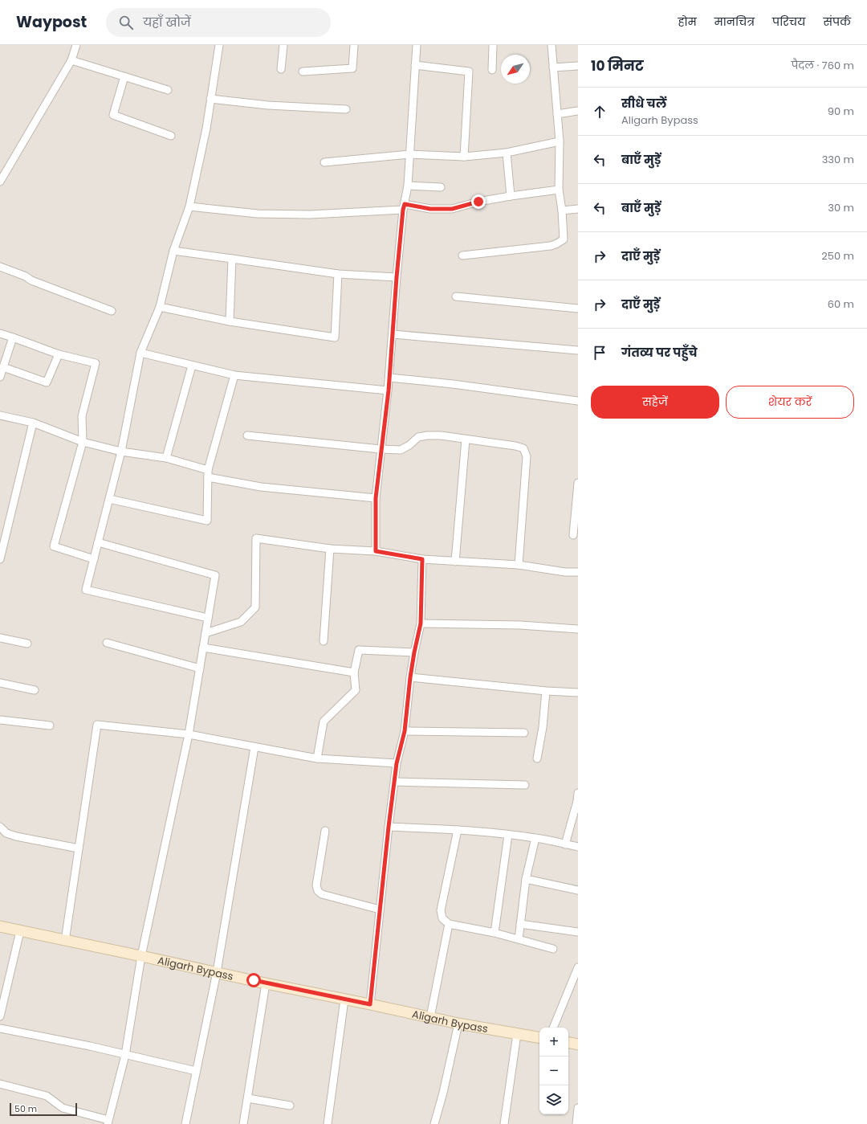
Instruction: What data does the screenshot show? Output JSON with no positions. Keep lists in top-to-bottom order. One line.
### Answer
{"streets":{"main road":["Aligarh Bypass"]},"scale_bar":"50 m","north":"bottom left","page":{"header":"Waypost","search":"यहाँ खोजें","nav":["होम","मानचित्र","परिचय","संपर्क"],"heading":["10 मिनट","पैदल · 760 m"],"list":[["सीधे चलें","Aligarh Bypass","90 m"],["बाएँ मुड़ें","330 m"],["बाएँ मुड़ें","30 m"],["दाएँ मुड़ें","250 m"],["दाएँ मुड़ें","60 m"],"गंतव्य पर पहुँचे"],"buttons":["सहेजें","शेयर करें"],"map_buttons":["+","−"],"scale":"50 m"}}
